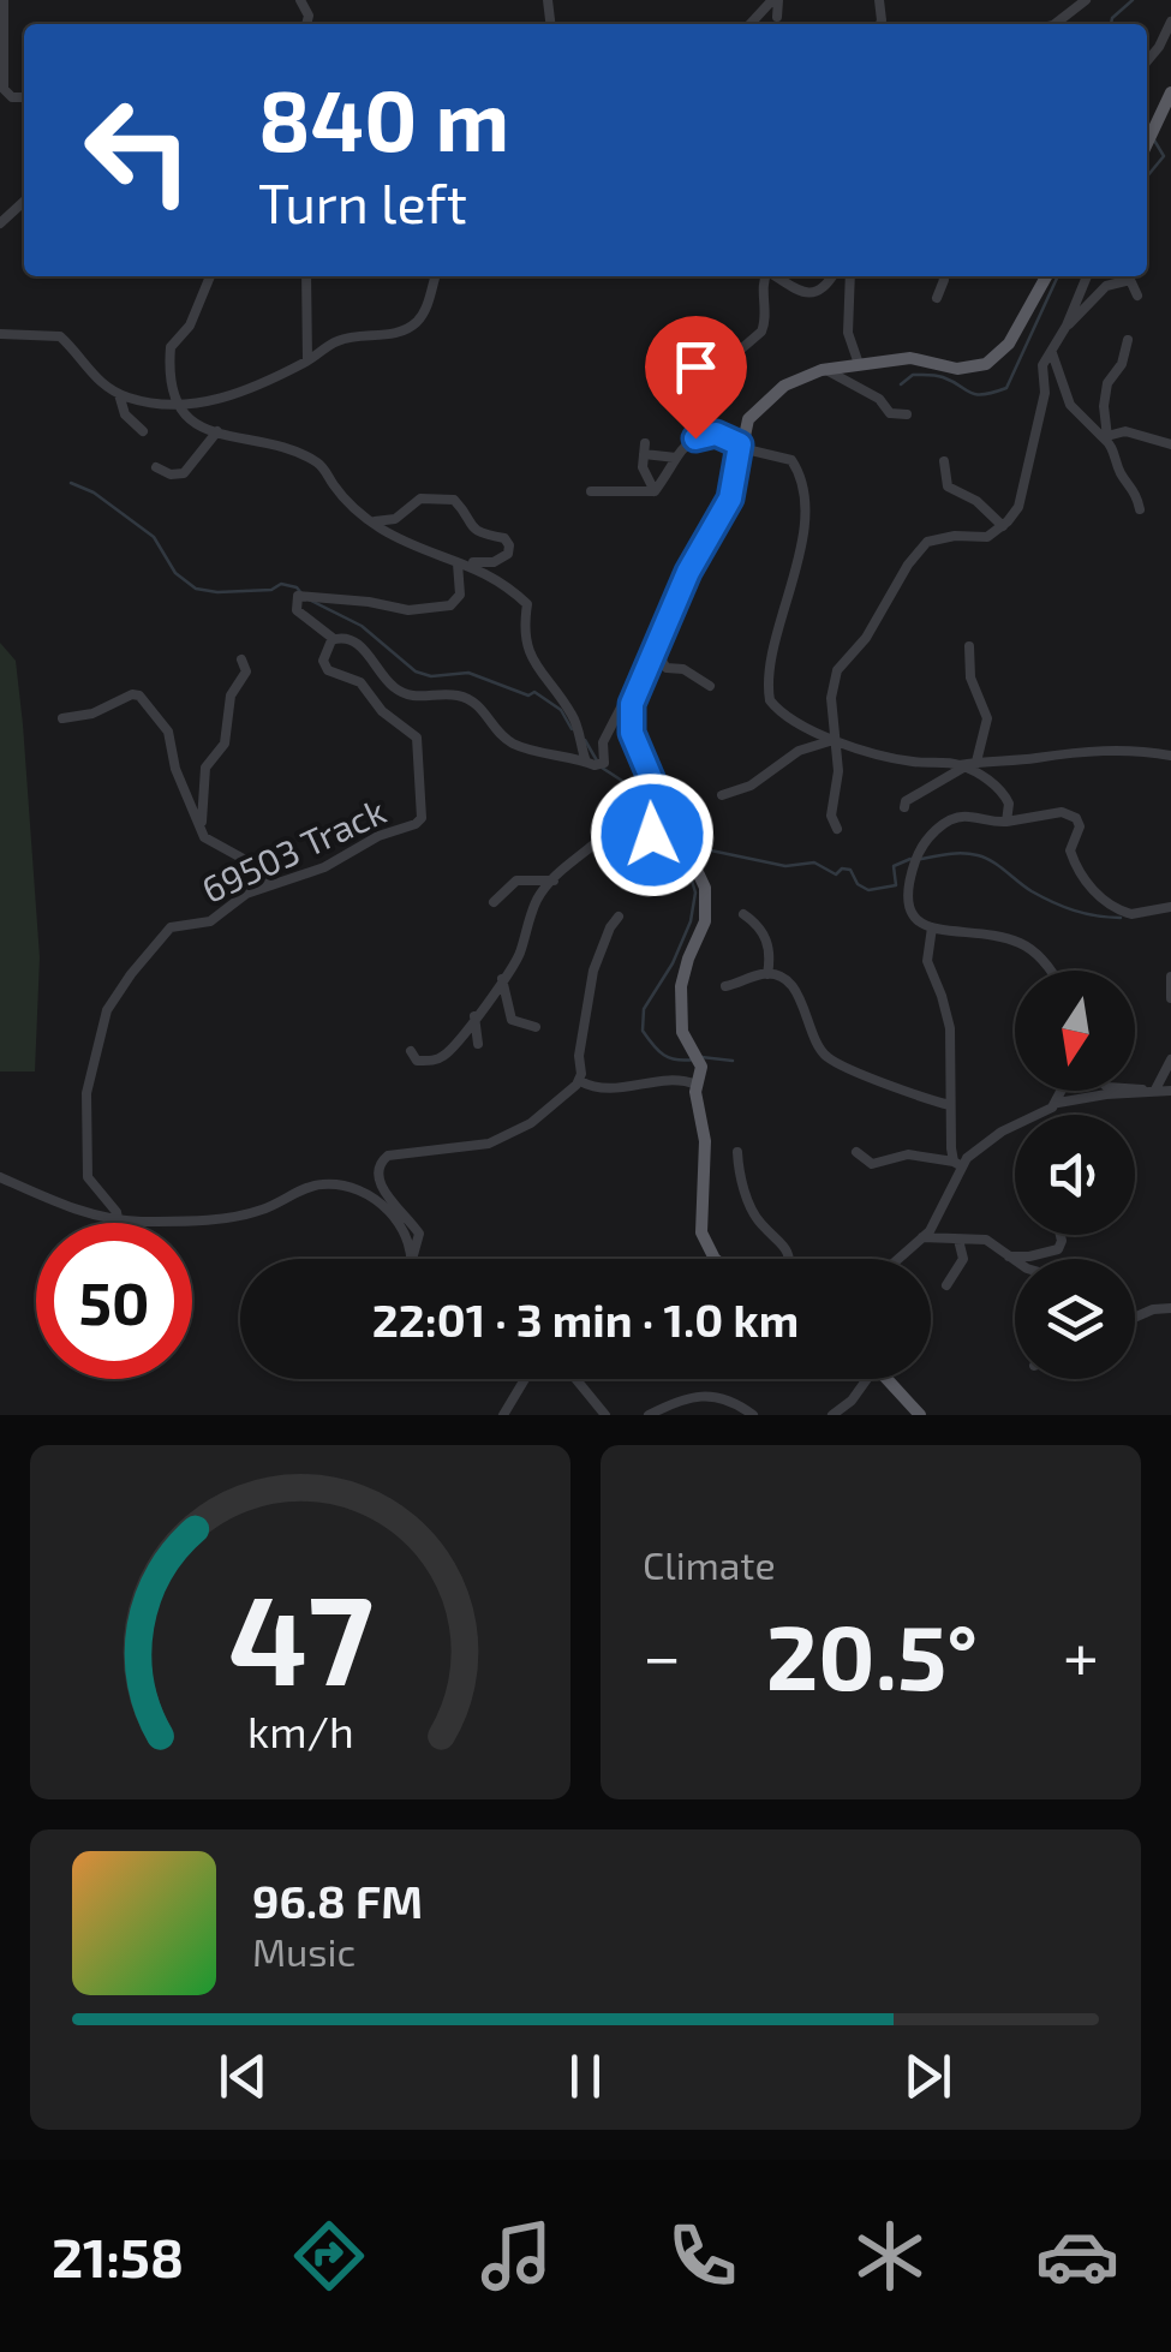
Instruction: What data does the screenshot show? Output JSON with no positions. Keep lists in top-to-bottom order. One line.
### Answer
{"streets":{"street":["69503 Track"]},"north":"bottom","page":{"turn":["840 m","Turn left"],"limit":"50","trip":"22:01 · 3 min · 1.0 km","tile":"Climate","heat":["−","20.5°","+"],"song":["96.8 FM","Music"],"tabs":"21:58","gauge":["47","km/h"]}}
